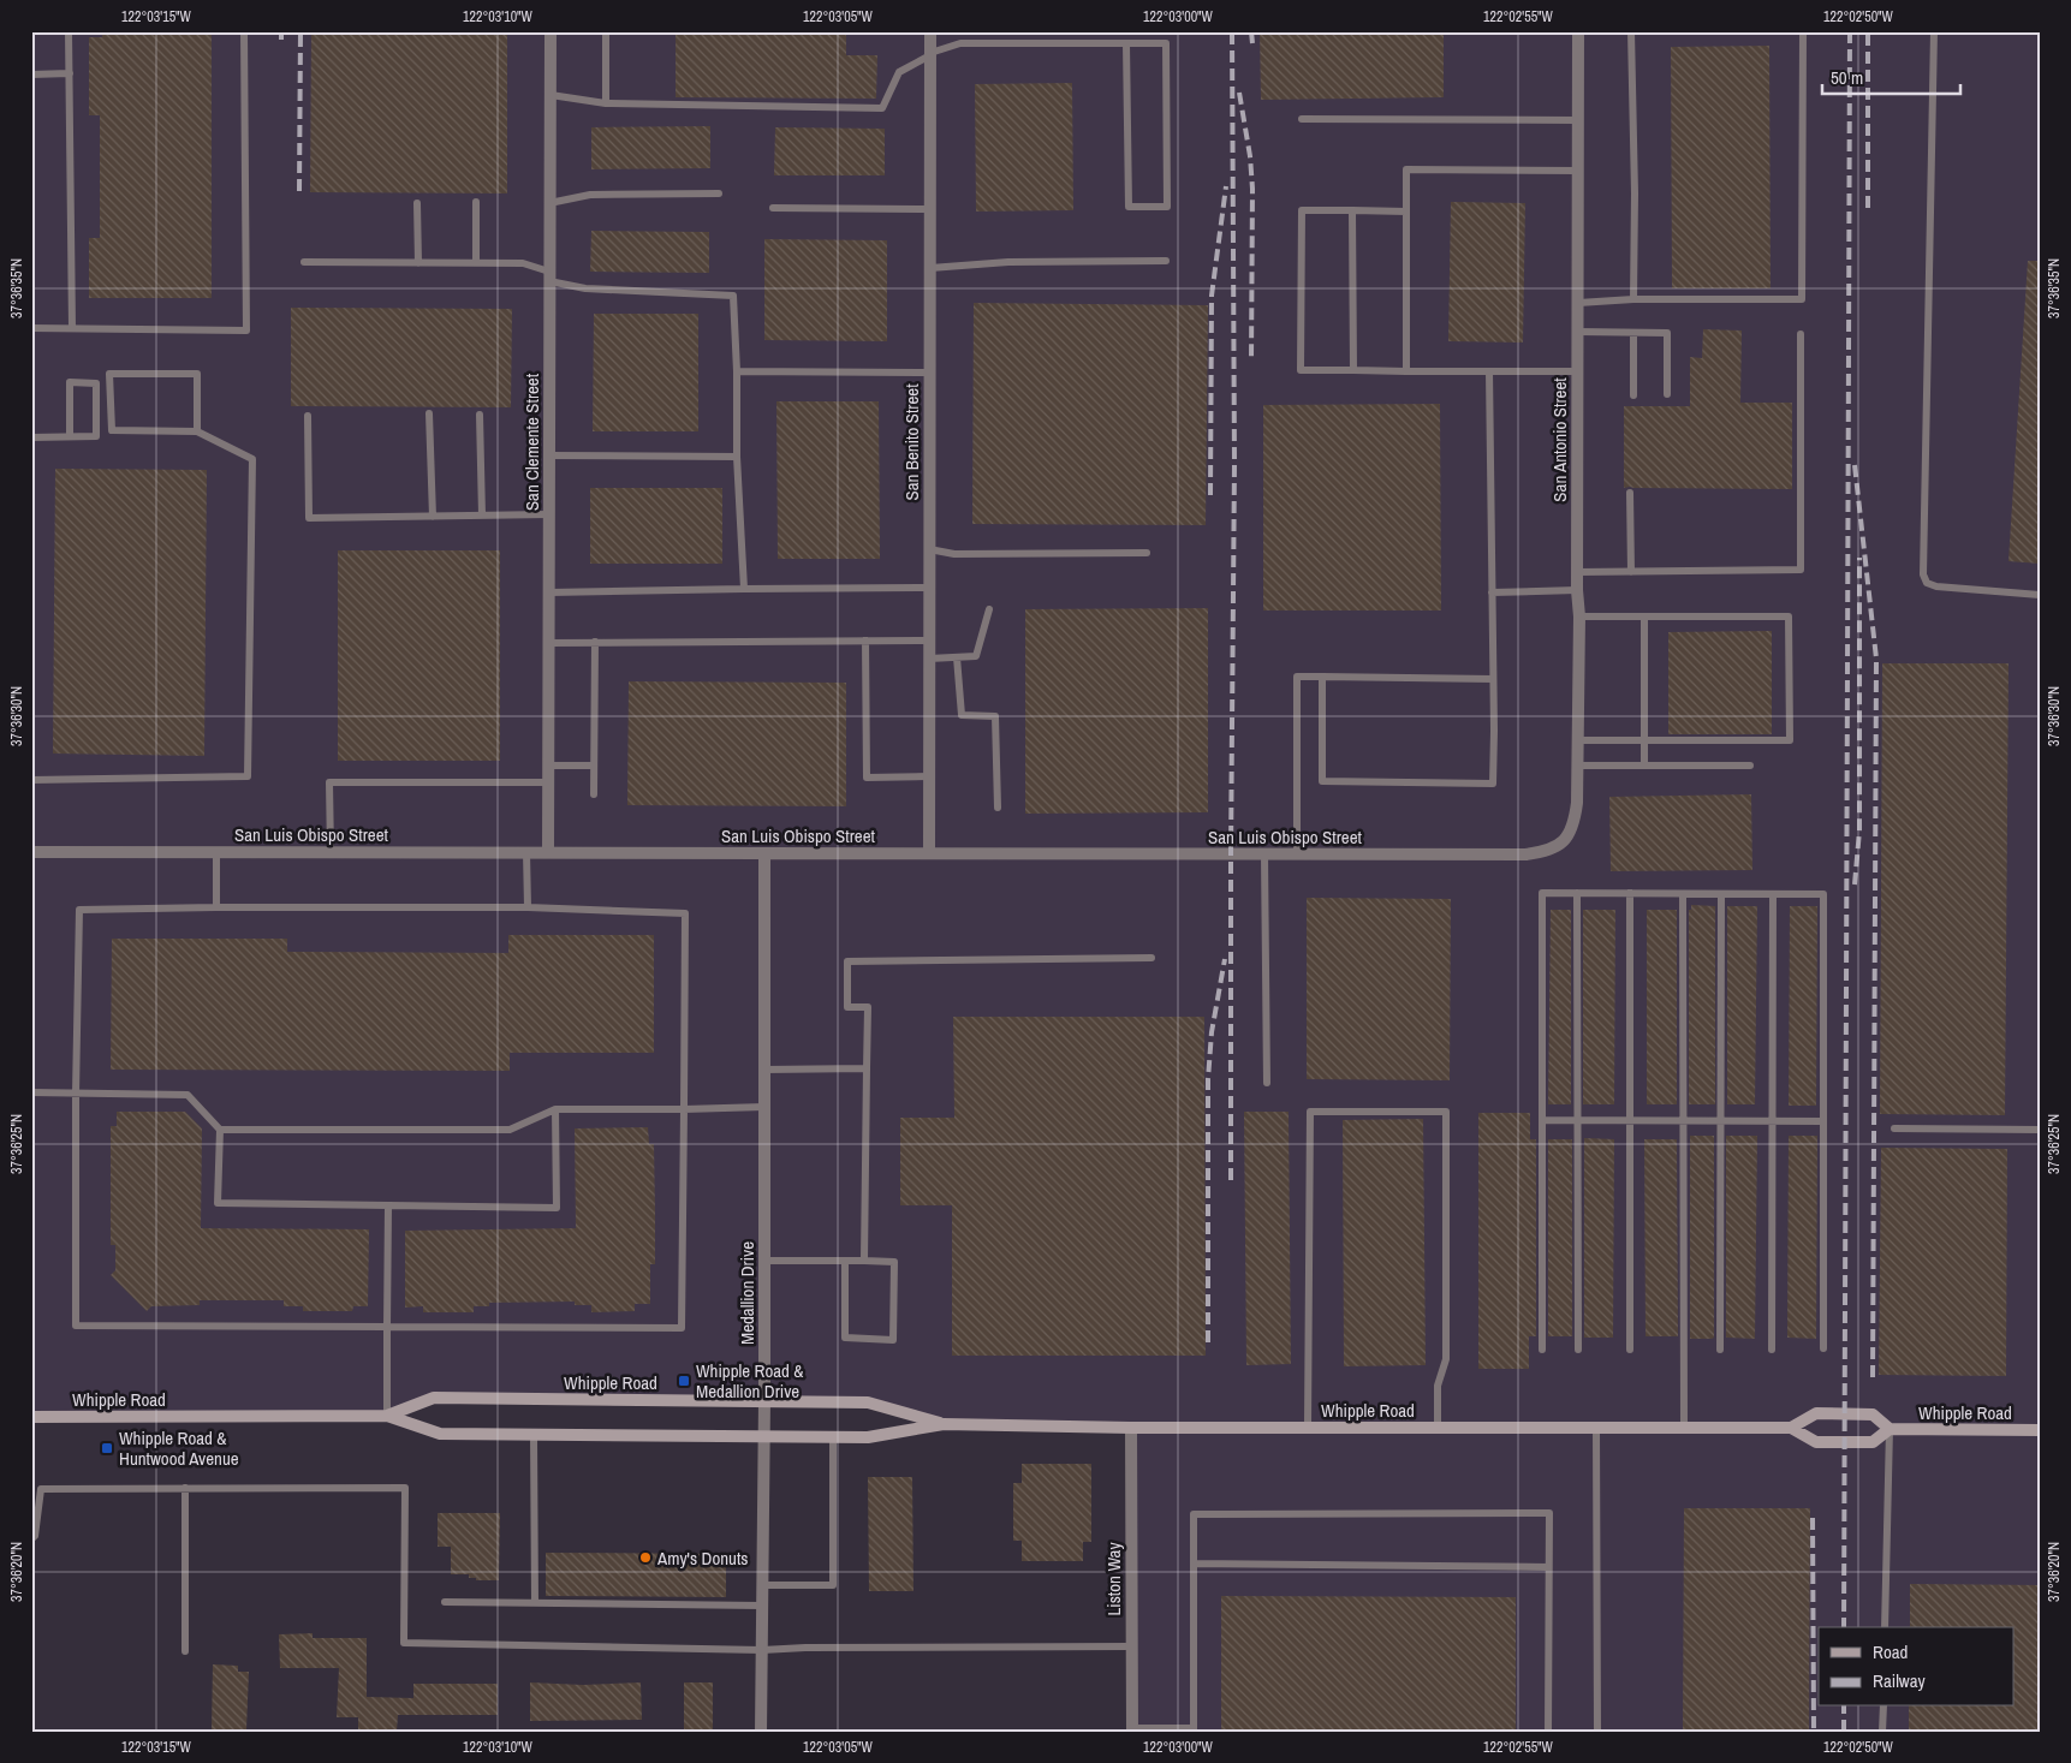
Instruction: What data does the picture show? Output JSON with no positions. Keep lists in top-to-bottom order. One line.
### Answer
{"streets":{"main road":["Whipple Road"],"street":["San Antonio Street","San Clemente Street","San Benito Street","San Luis Obispo Street","Medallion Drive","Liston Way"]},"crossings":[["San Antonio Street","San Luis Obispo Street"],["San Clemente Street","San Luis Obispo Street"],["San Benito Street","San Luis Obispo Street"],["San Luis Obispo Street","Medallion Drive"],["Medallion Drive","Whipple Road"],["Whipple Road","Liston Way"]],"places":{"transit":["Whipple Road & Medallion Drive","Whipple Road & Huntwood Avenue"],"other":["Amy's Donuts"]},"legend":["Road","Railway"],"scale_bar":"50 m","coordinates":["122°03'15\"W","122°03'10\"W","122°03'05\"W","122°03'00\"W","122°02'55\"W","122°02'50\"W","37°36'35\"N","37°36'30\"N","37°36'25\"N","37°36'20\"N"]}
